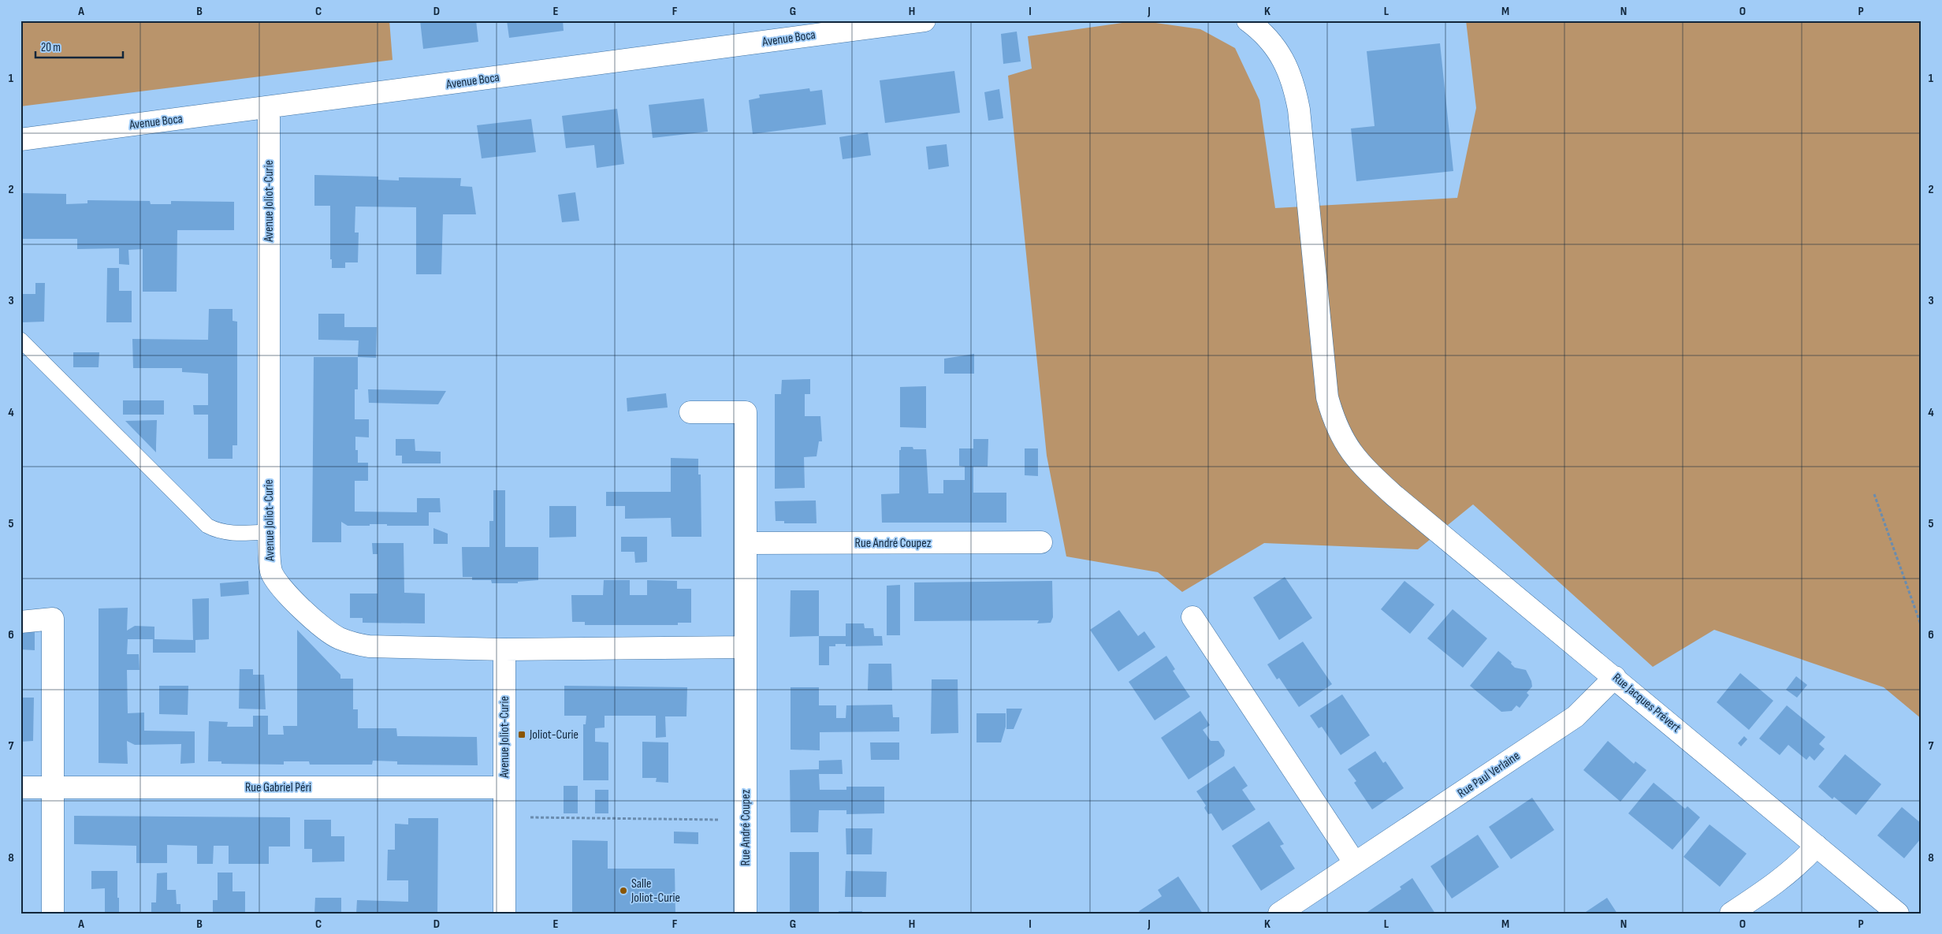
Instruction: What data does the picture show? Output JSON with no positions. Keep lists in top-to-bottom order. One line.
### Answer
{"streets":{"street":["Avenue Boca","Avenue Joliot-Curie","Rue André Coupez","Rue Jacques Prévert","Rue Paul Verlaine","Rue Gabriel Péri"]},"crossings":[["Avenue Boca","Avenue Joliot-Curie"],["Avenue Joliot-Curie","Rue Gabriel Péri"],["Rue Jacques Prévert","Rue Paul Verlaine"]],"places":{"transit":["Joliot-Curie"],"other":["Salle Joliot-Curie"]},"scale_bar":"20 m","grid":{"columns":["A","B","C","D","E","F","G","H","I","J","K","L","M","N","O","P"],"rows":["1","2","3","4","5","6","7","8"]}}
